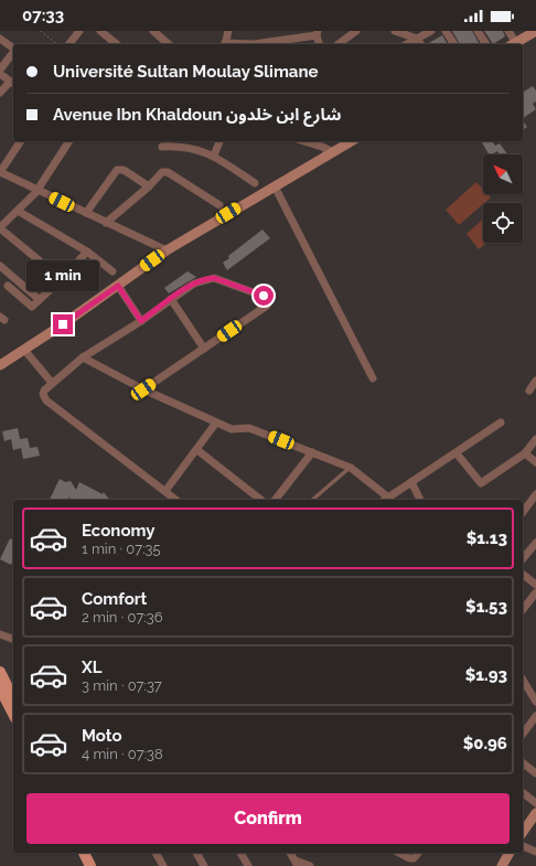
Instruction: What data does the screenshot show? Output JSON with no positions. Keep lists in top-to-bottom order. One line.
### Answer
{"north":"top left","page":{"status":"07:33","banner":["Université Sultan Moulay Slimane","Avenue Ibn Khaldoun شارع ابن خلدون"],"bubble":"1 min","list":[{"name":"Economy","note":"1 min · 07:35","value":"$1.13"},{"name":"Comfort","note":"2 min · 07:36","value":"$1.53"},{"name":"XL","note":"3 min · 07:37","value":"$1.93"},{"name":"Moto","note":"4 min · 07:38","value":"$0.96"}],"buttons":"Confirm"}}
